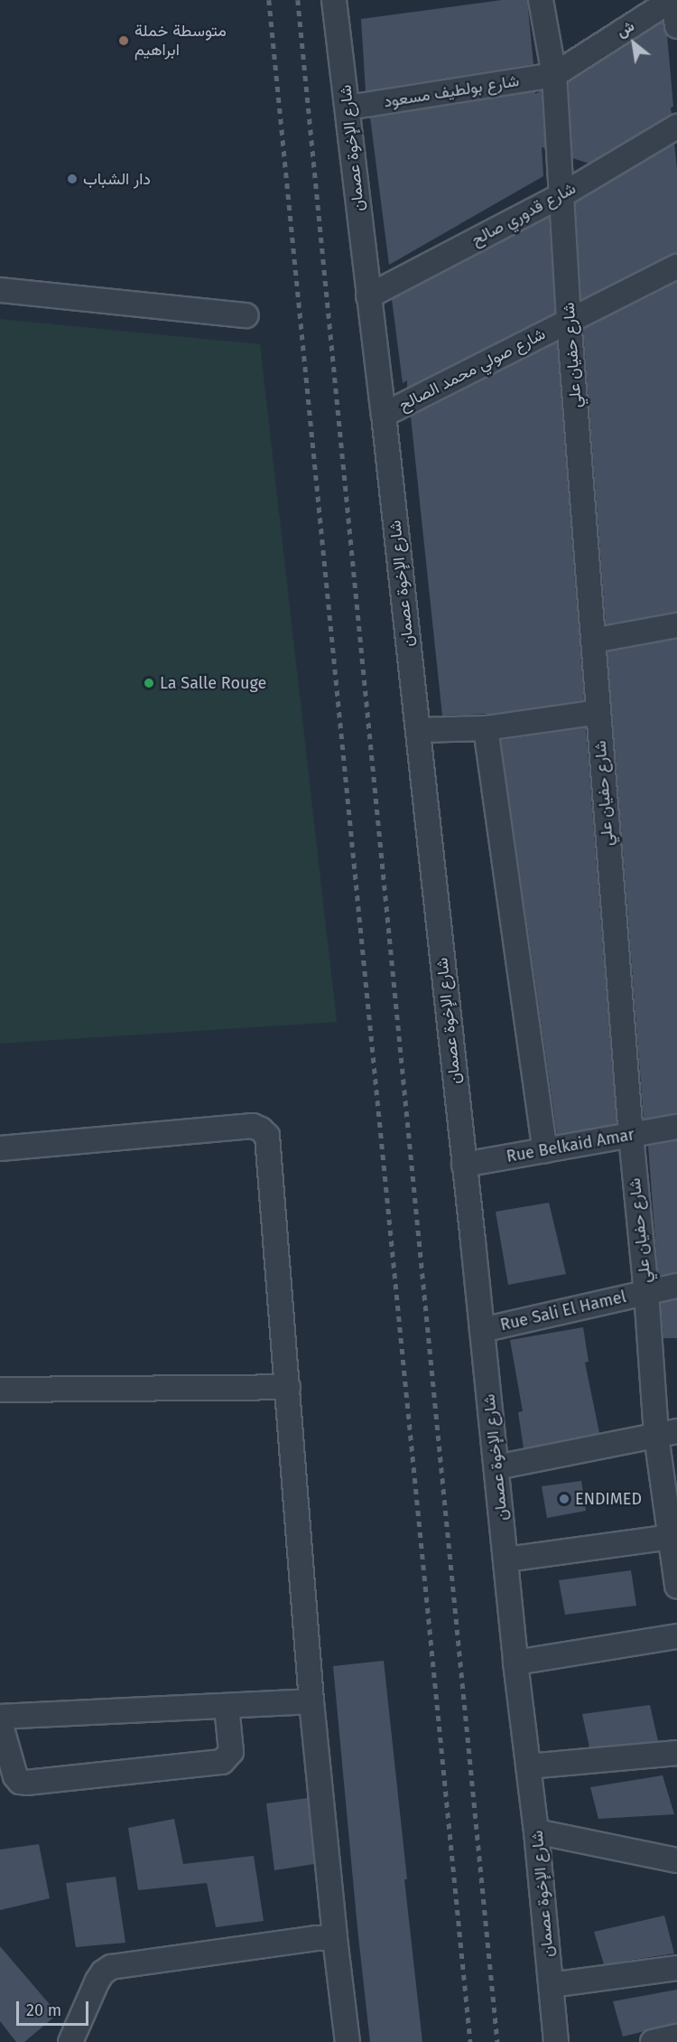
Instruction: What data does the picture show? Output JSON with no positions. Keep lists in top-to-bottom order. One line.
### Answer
{"streets":{"street":["شارع بولطيف مسعود","شارع الإخوة عصمان","شارع قدوري صالح","شارع حفيان علي","شارع صولي محمد الصالح","Rue Belkaid Amar","Rue Sali El Hamel"]},"crossings":[["شارع بولطيف مسعود","شارع الإخوة عصمان"],["شارع بولطيف مسعود","شارع حفيان علي"],["شارع الإخوة عصمان","شارع قدوري صالح"],["شارع الإخوة عصمان","شارع صولي محمد الصالح"],["شارع الإخوة عصمان","Rue Belkaid Amar"],["شارع الإخوة عصمان","Rue Sali El Hamel"],["شارع قدوري صالح","شارع حفيان علي"],["شارع حفيان علي","شارع صولي محمد الصالح"],["شارع حفيان علي","Rue Belkaid Amar"],["شارع حفيان علي","Rue Sali El Hamel"]],"places":["متوسطة خملة ابراهيم","دار الشباب","La Salle Rouge","ENDIMED"],"scale_bar":"20 m","north":"top left"}
